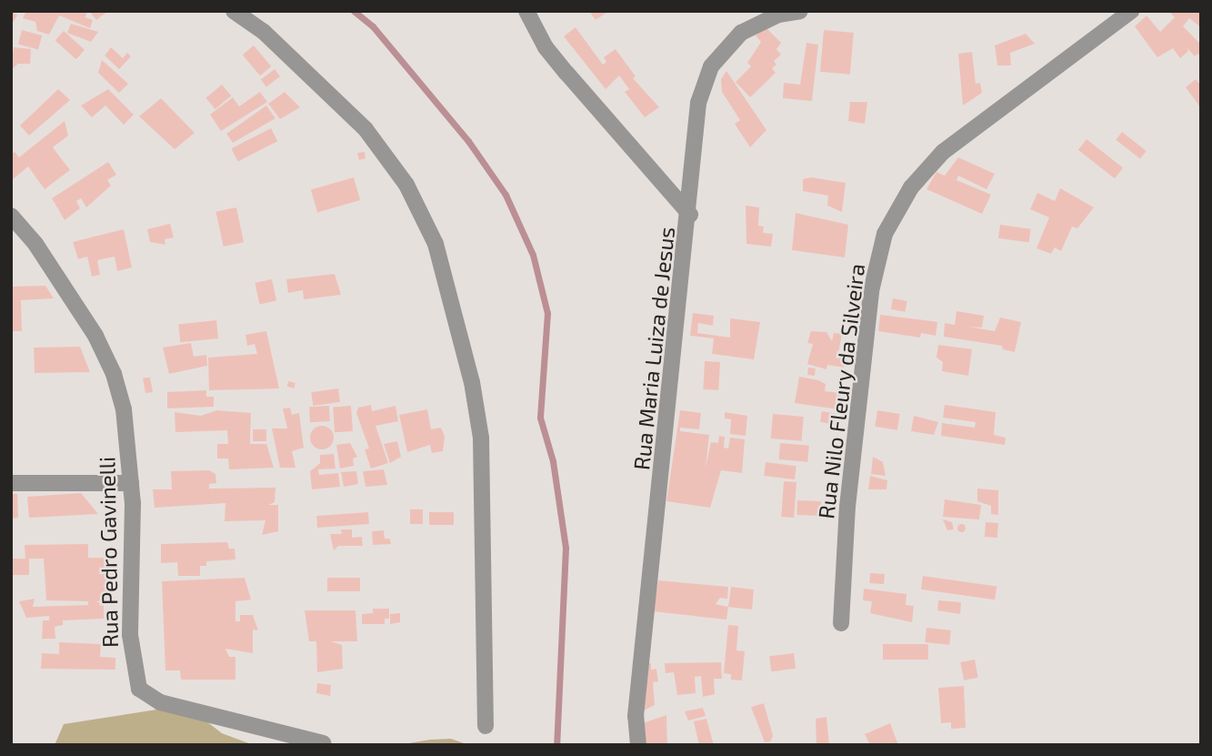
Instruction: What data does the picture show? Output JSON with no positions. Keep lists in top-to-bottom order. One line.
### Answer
{"streets":{"street":["Rua Maria Luiza de Jesus","Rua Nilo Fleury da Silveira","Rua Pedro Gavinelli"]}}
